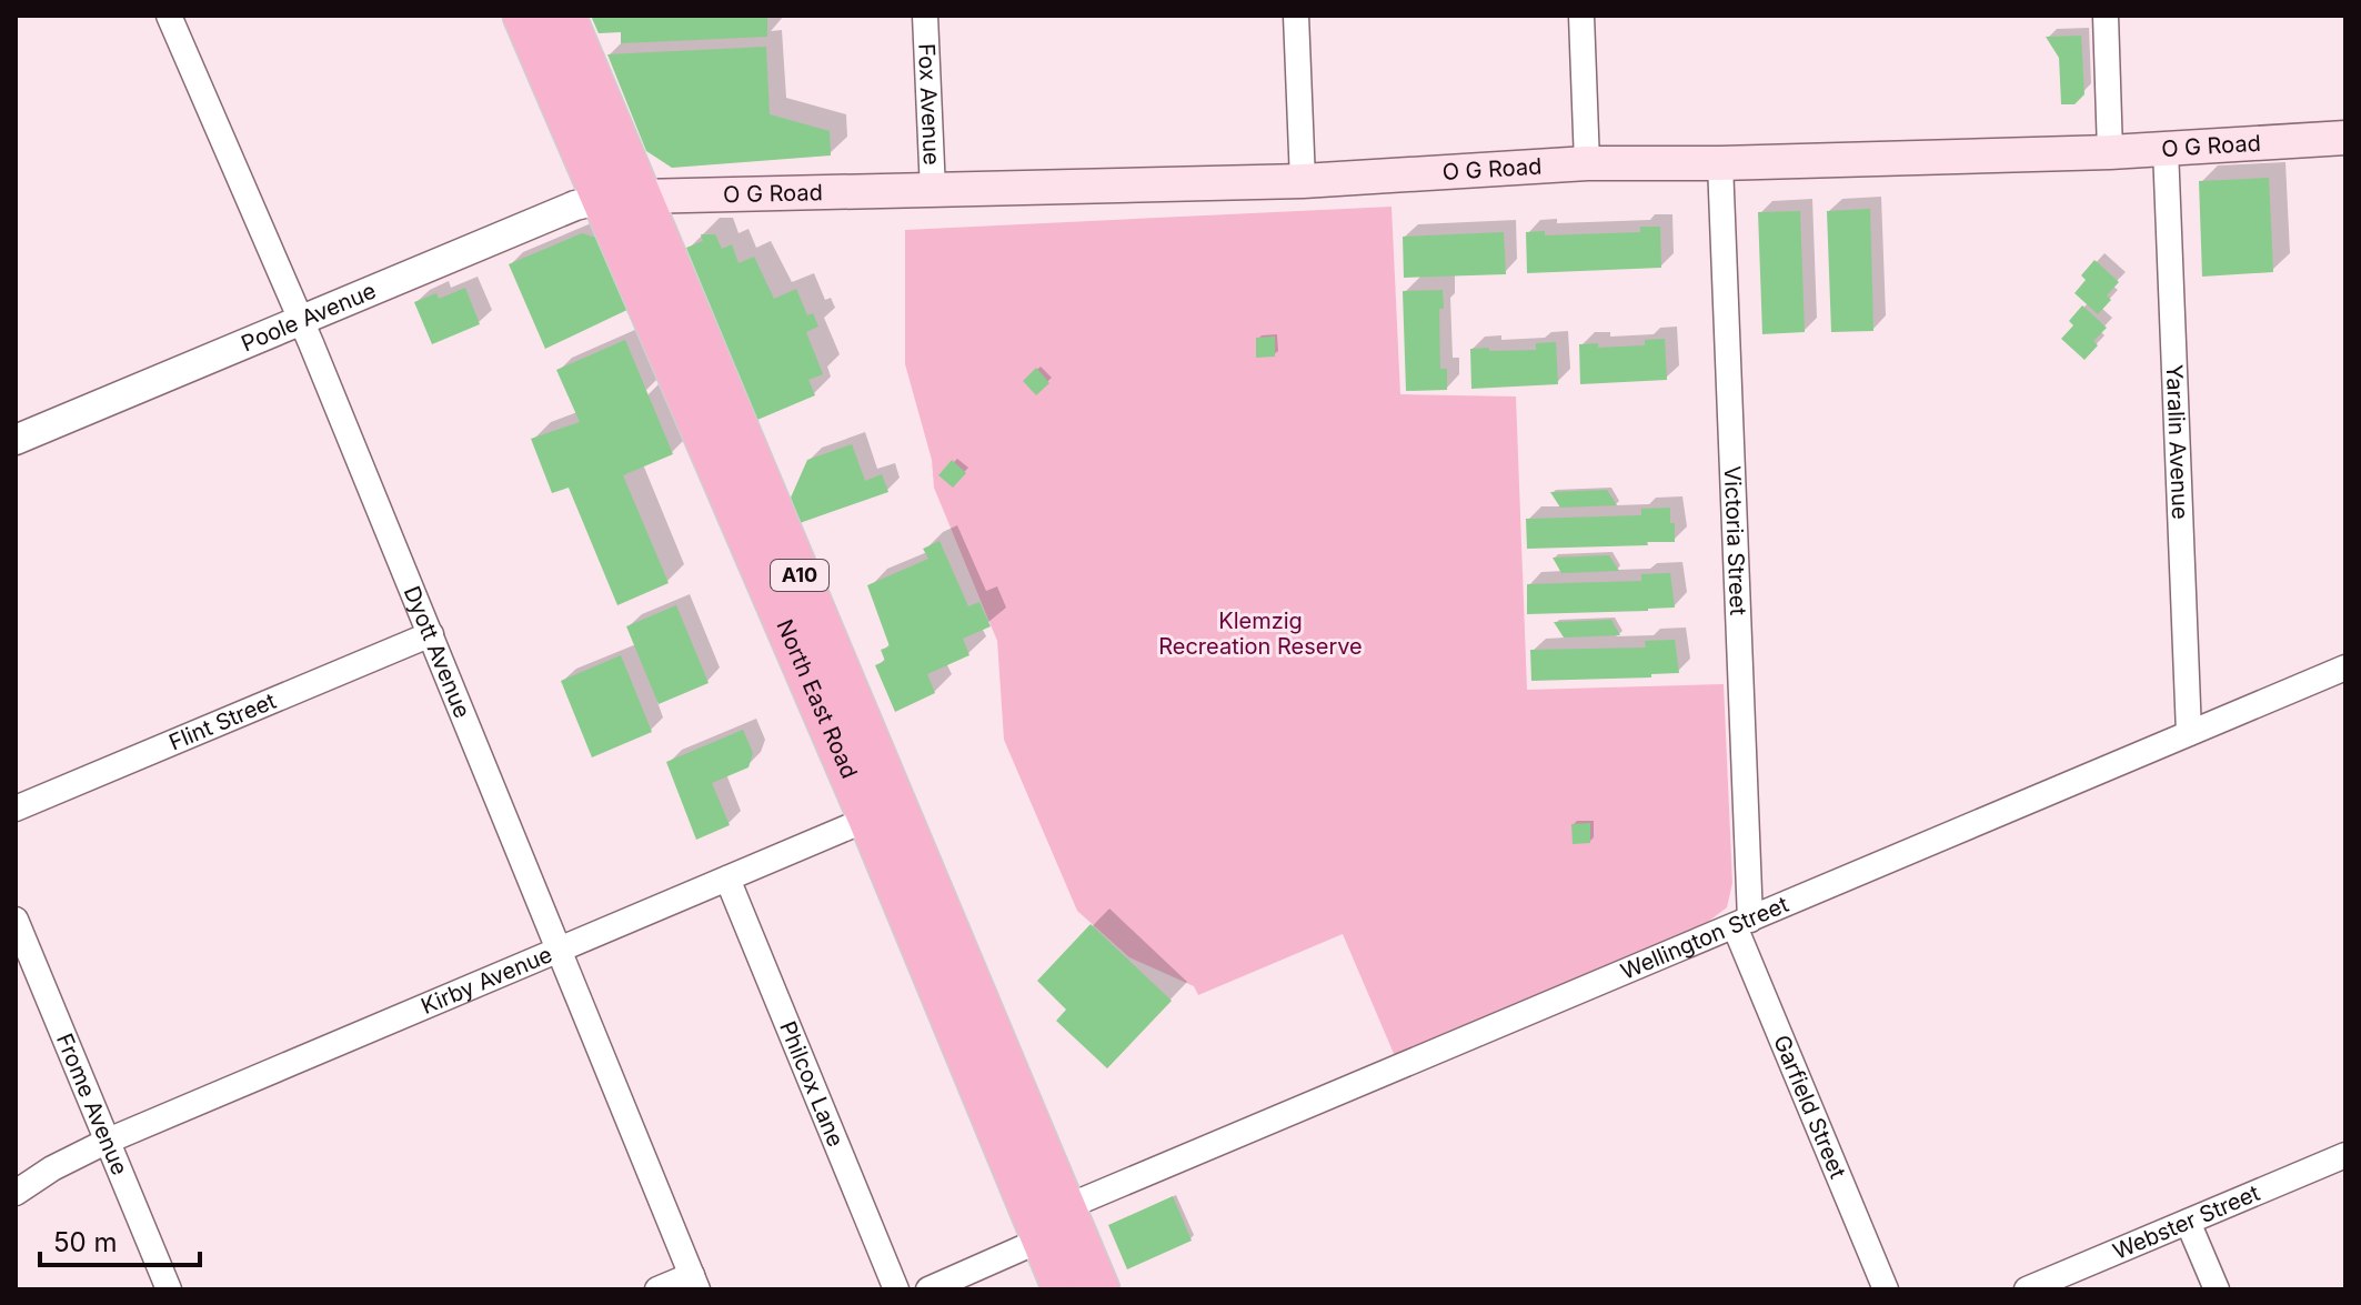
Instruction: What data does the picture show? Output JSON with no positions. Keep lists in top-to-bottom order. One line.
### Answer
{"streets":{"highway":["A10","North East Road"],"main road":["O G Road"],"street":["Fox Avenue","Poole Avenue","Yaralin Avenue","Victoria Street","Dyott Avenue","Flint Street","Wellington Street","Kirby Avenue","Philcox Lane","Frome Avenue","Garfield Street","Webster Street"]},"crossings":[["Fox Avenue","O G Road"],["O G Road","Poole Avenue"],["O G Road","Yaralin Avenue"],["O G Road","Victoria Street"],["O G Road","North East Road"],["Poole Avenue","Dyott Avenue"],["Poole Avenue","North East Road"],["Yaralin Avenue","Wellington Street"],["Victoria Street","Wellington Street"],["Victoria Street","Garfield Street"],["Dyott Avenue","Flint Street"],["Dyott Avenue","Kirby Avenue"],["North East Road","Wellington Street"],["North East Road","Kirby Avenue"],["Wellington Street","Garfield Street"],["Kirby Avenue","Philcox Lane"],["Kirby Avenue","Frome Avenue"]],"parks":["Klemzig Recreation Reserve"],"scale_bar":"50 m"}
